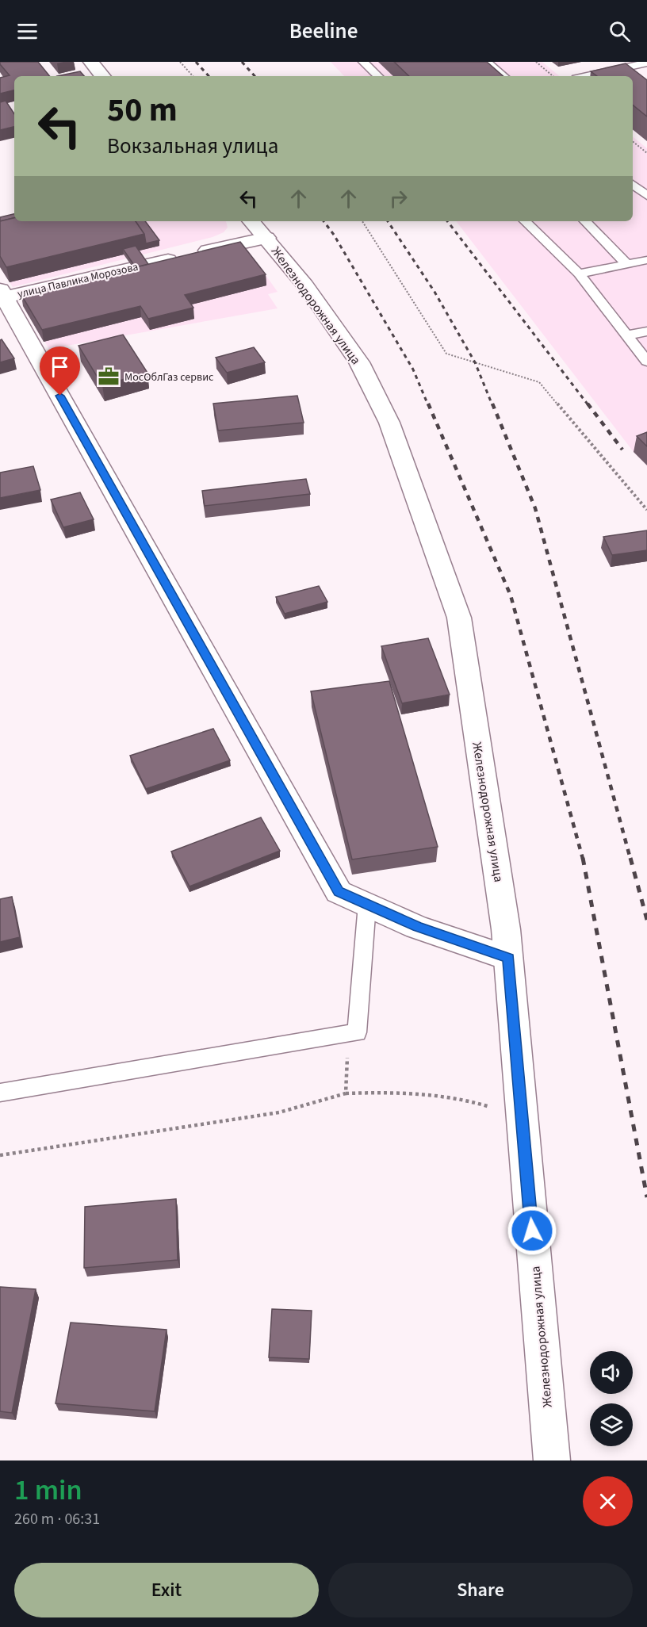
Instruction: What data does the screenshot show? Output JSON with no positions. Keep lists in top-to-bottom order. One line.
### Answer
{"streets":{"street":["улица Павлика Морозова","Железнодорожная улица"]},"crossings":[["улица Павлика Морозова","Железнодорожная улица"]],"places":{"office":["МосОблГаз сервис"]},"page":{"header":"Beeline","turn":["50 m","Вокзальная улица"],"heading":["1 min","260 m · 06:31"],"buttons":["Exit","Share"]}}
